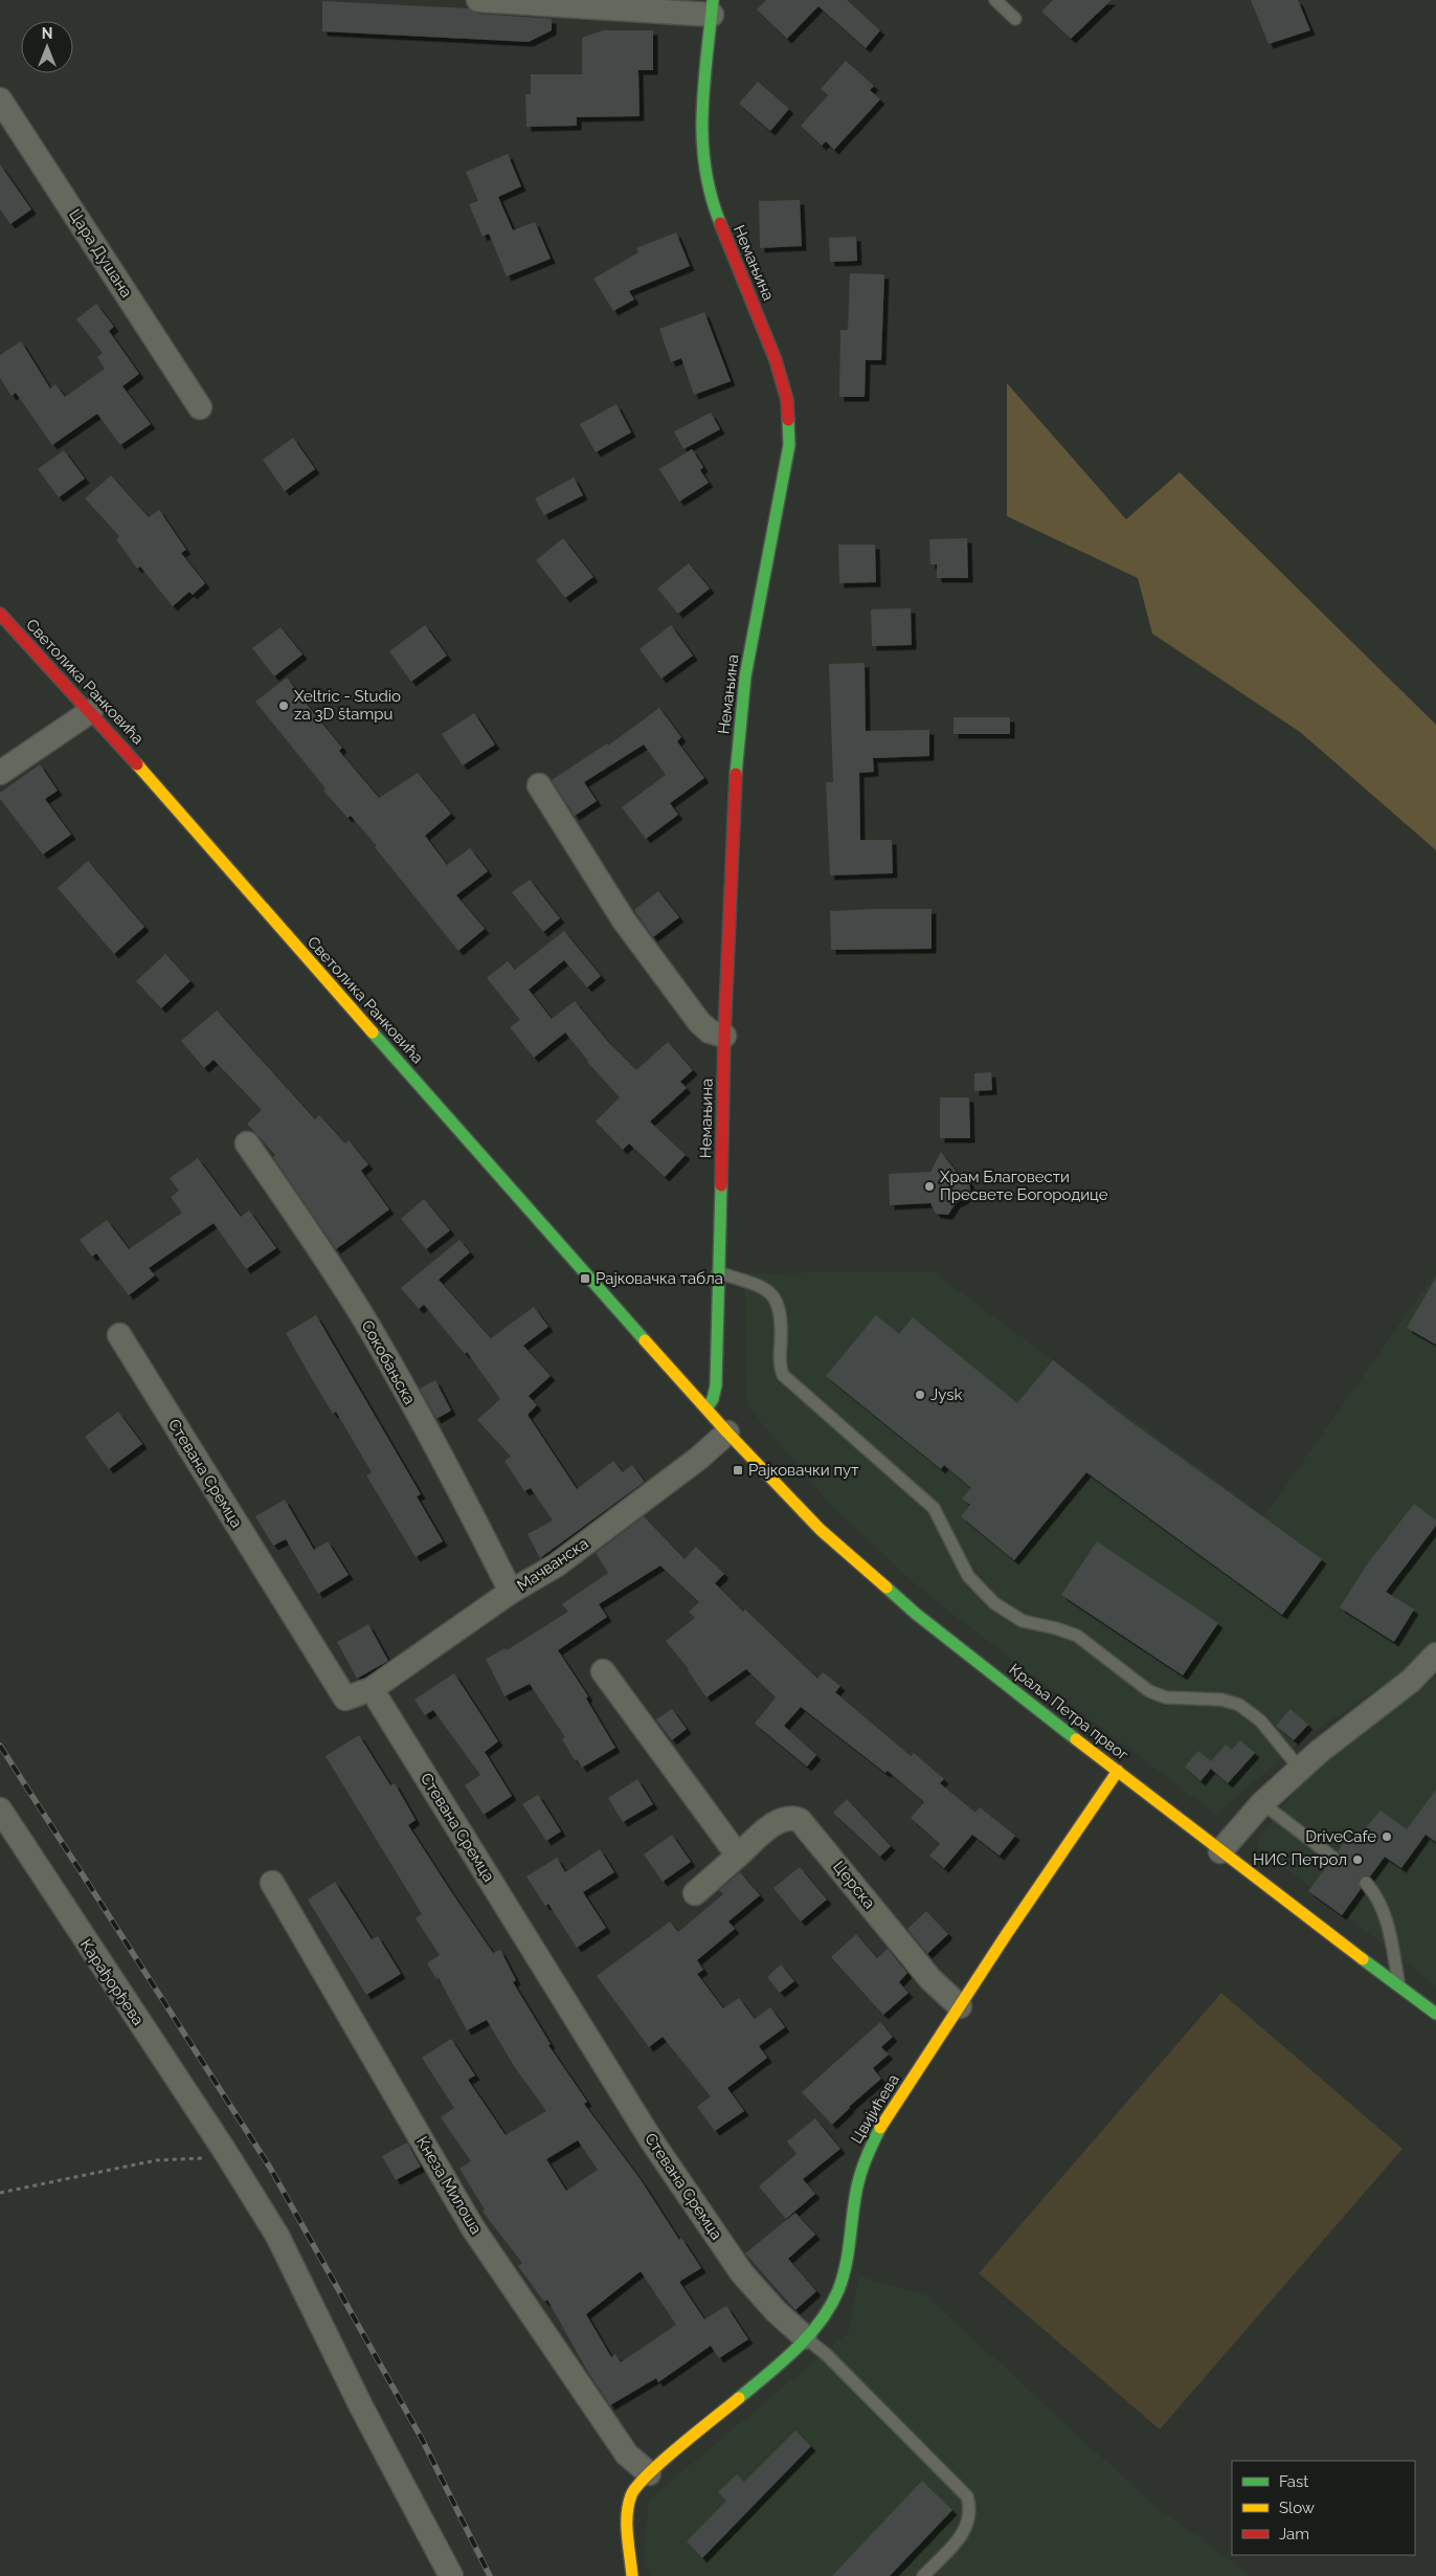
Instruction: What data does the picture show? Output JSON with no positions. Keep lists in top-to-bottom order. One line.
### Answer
{"streets":{"street":["Цара Душана","Немањина","Светолика Ранковића","Сокобањска","Стевана Сремца","Мачванска","Краља Петра првог","Церска","Карађорђева","Цвијићева","Кнеза Милоша"]},"crossings":[["Немањина","Светолика Ранковића"],["Немањина","Краља Петра првог"],["Светолика Ранковића","Краља Петра првог"],["Сокобањска","Мачванска"],["Стевана Сремца","Мачванска"],["Стевана Сремца","Цвијићева"],["Мачванска","Краља Петра првог"],["Краља Петра првог","Цвијићева"],["Церска","Цвијићева"],["Цвијићева","Кнеза Милоша"]],"places":{"other":["Xeltric - Studio za 3D štampu","Храм Благовести Пресвете Богородице","Jysk","DriveCafe","НИС Петрол"],"transit":["Рајковачка табла","Рајковачки пут"]},"legend":["Fast","Slow","Jam"],"north":"top"}
